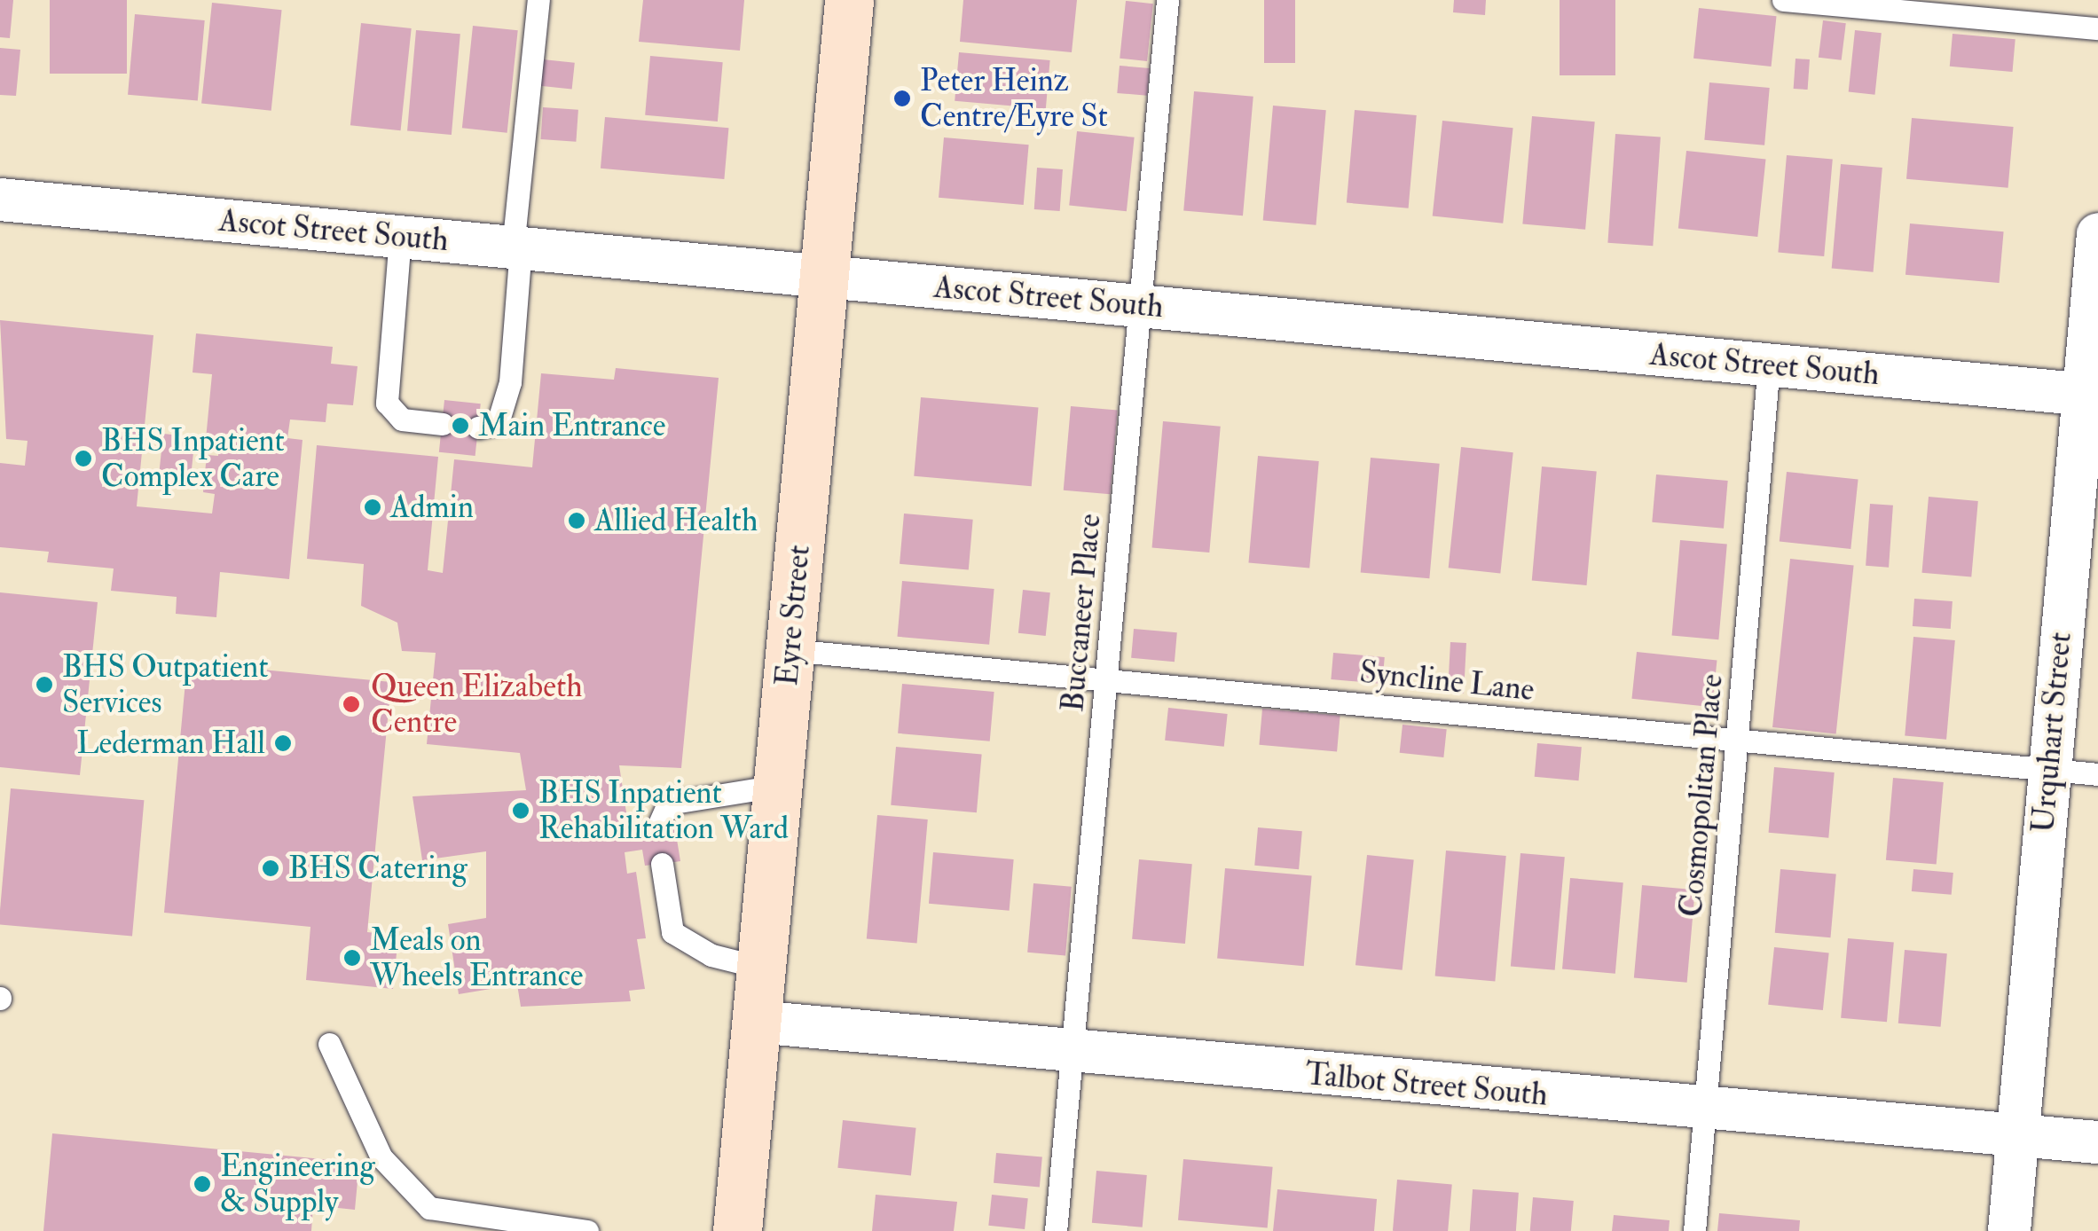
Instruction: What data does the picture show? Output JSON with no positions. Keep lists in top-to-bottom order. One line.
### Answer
{"streets":{"main road":["Eyre Street"],"street":["Ascot Street South","Urquhart Street","Talbot Street South"],"lane":["Buccaneer Place","Syncline Lane","Cosmopolitan Place"]},"crossings":[["Ascot Street South","Buccaneer Place"],["Ascot Street South","Eyre Street"],["Ascot Street South","Urquhart Street"],["Ascot Street South","Cosmopolitan Place"],["Buccaneer Place","Syncline Lane"],["Buccaneer Place","Talbot Street South"],["Eyre Street","Syncline Lane"],["Eyre Street","Talbot Street South"],["Syncline Lane","Urquhart Street"],["Syncline Lane","Cosmopolitan Place"],["Urquhart Street","Talbot Street South"],["Cosmopolitan Place","Talbot Street South"]],"places":["Peter Heinz Centre/Eyre St","Main Entrance","BHS Inpatient Complex Care","Admin","Allied Health","BHS Outpatient Services","Queen Elizabeth Centre","Lederman Hall","BHS Inpatient Rehabilitation Ward","BHS Catering","Meals on Wheels Entrance","Engineering & Supply"]}
